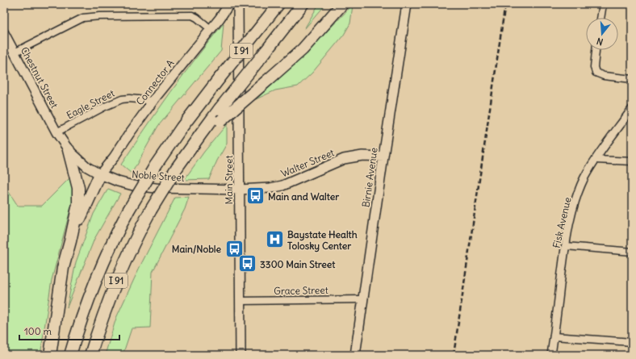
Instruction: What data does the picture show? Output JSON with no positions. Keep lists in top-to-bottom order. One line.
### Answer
{"streets":{"highway":["I 91"],"main road":["Chestnut Street","Connector A","Walter Street","Noble Street","Birnie Avenue","Main Street"],"street":["Eagle Street","Fisk Avenue","Grace Street"]},"crossings":[["Chestnut Street","Eagle Street"],["Chestnut Street","Noble Street"],["Connector A","Eagle Street"],["Connector A","Noble Street"],["Eagle Street","Noble Street"],["Walter Street","Noble Street"],["Walter Street","Birnie Avenue"],["Walter Street","Main Street"],["Noble Street","Main Street"],["Birnie Avenue","Grace Street"],["Main Street","Grace Street"]],"places":{"bus stop":["Main and Walter","Main/Noble","3300 Main Street"],"hospital":["Baystate Health Tolosky Center"]},"scale_bar":"100 m","north":"bottom"}
